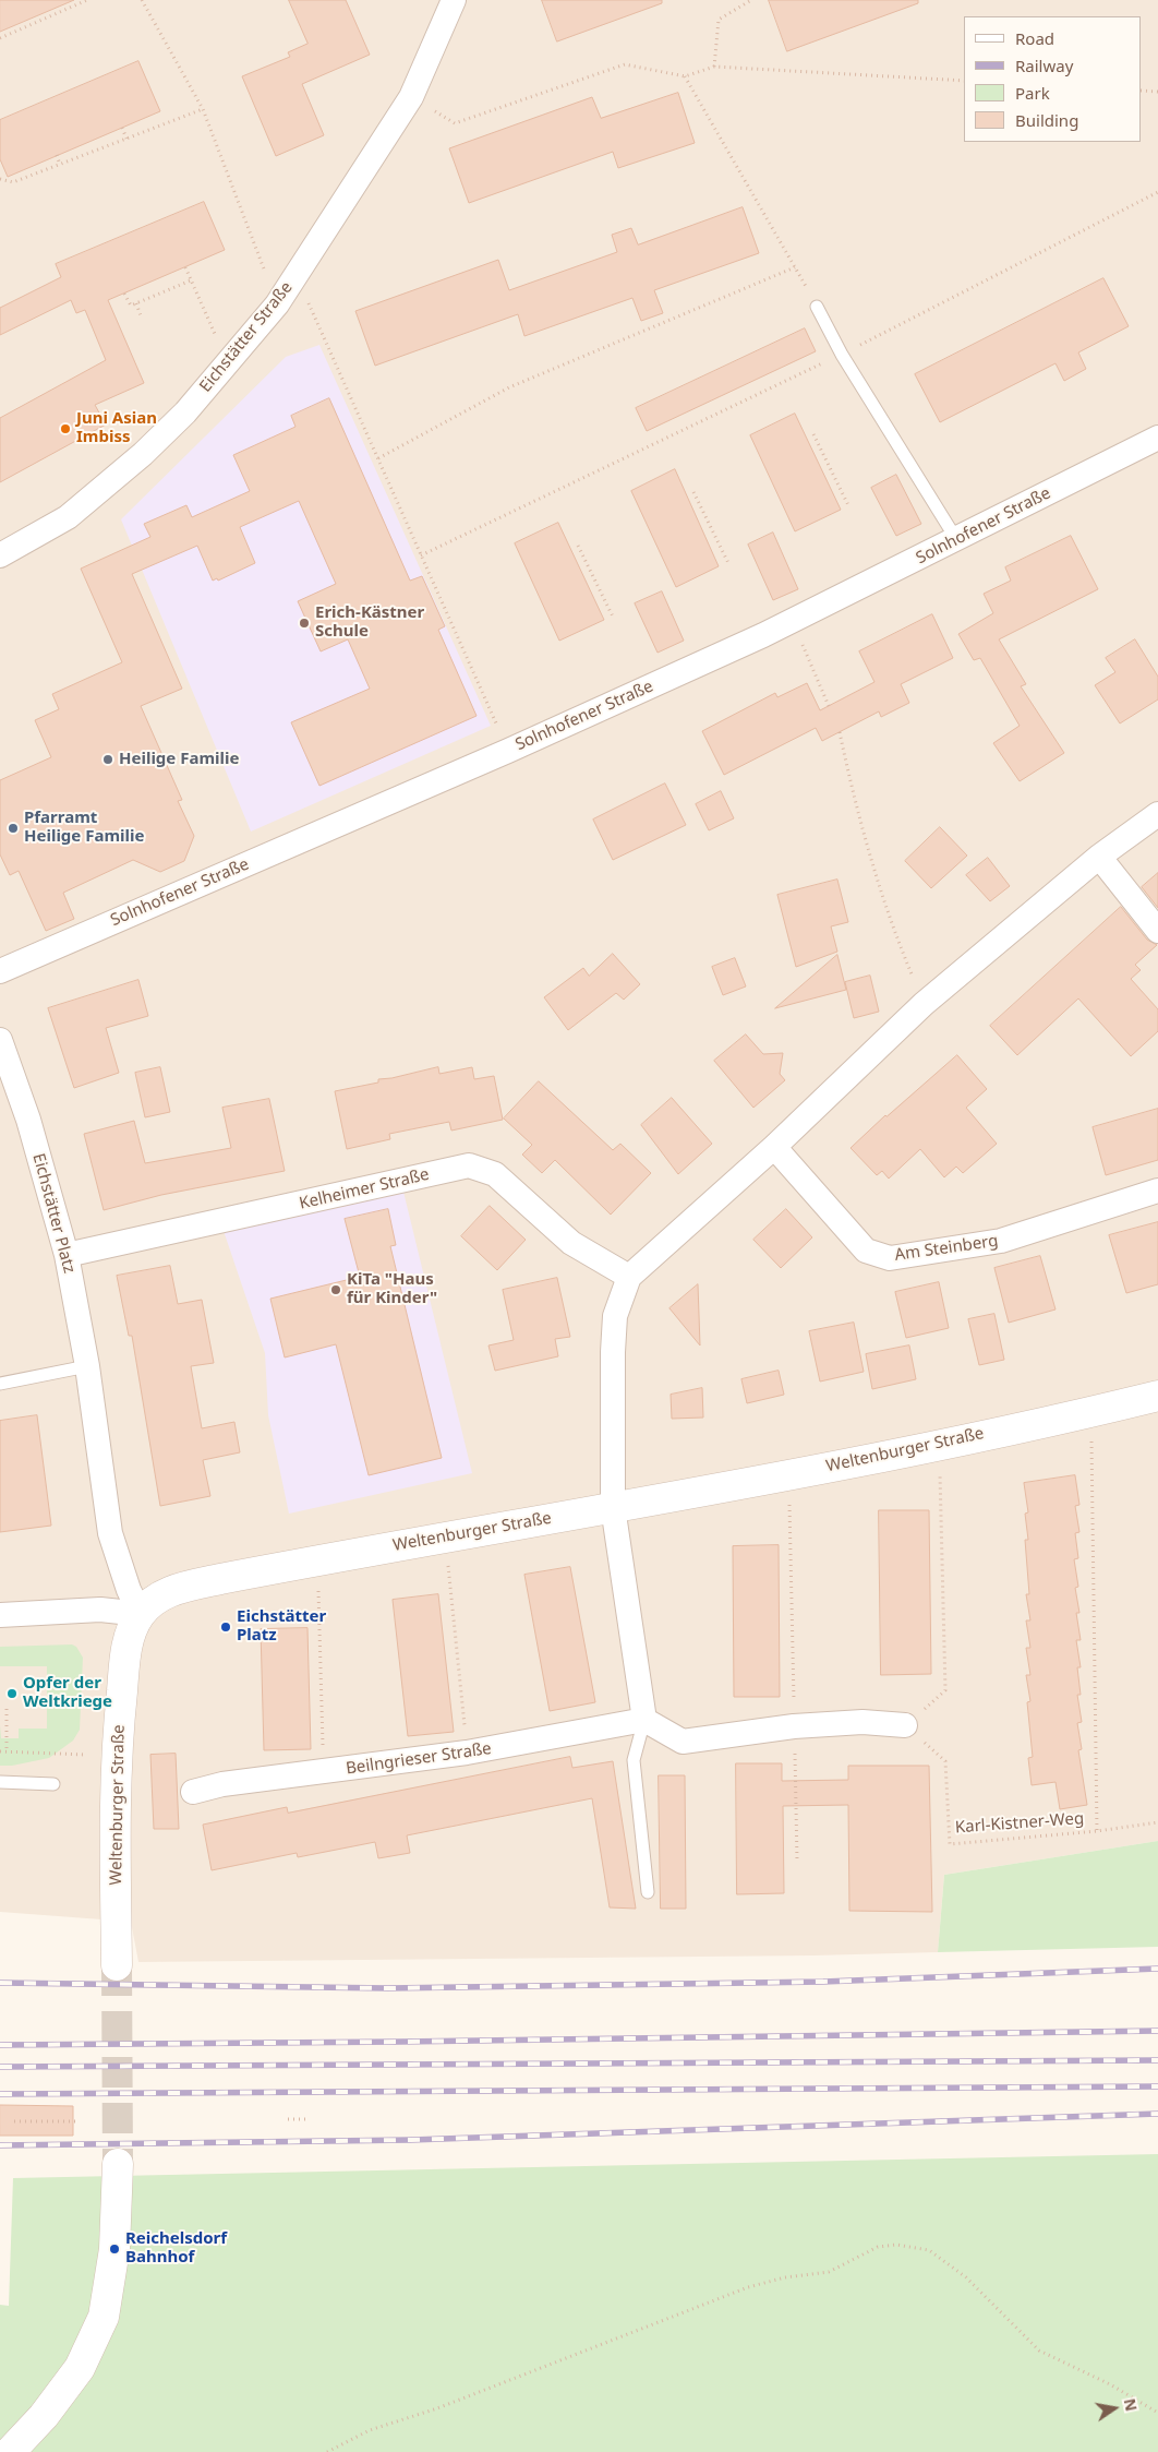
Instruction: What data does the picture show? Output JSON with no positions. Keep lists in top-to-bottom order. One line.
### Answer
{"streets":{"street":["Eichstätter Straße","Solnhofener Straße","Kelheimer Straße","Eichstätter Platz","Am Steinberg","Weltenburger Straße","Beilngrieser Straße"],"path":["Karl-Kistner-Weg"]},"crossings":[["Kelheimer Straße","Eichstätter Platz"],["Eichstätter Platz","Weltenburger Straße"]],"places":["Juni Asian Imbiss","Erich-Kästner Schule","Heilige Familie","Pfarramt Heilige Familie","KiTa \"Haus für Kinder\"","Eichstätter Platz","Opfer der Weltkriege","Reichelsdorf Bahnhof"],"legend":["Road","Railway","Park","Building"],"north":"right"}
